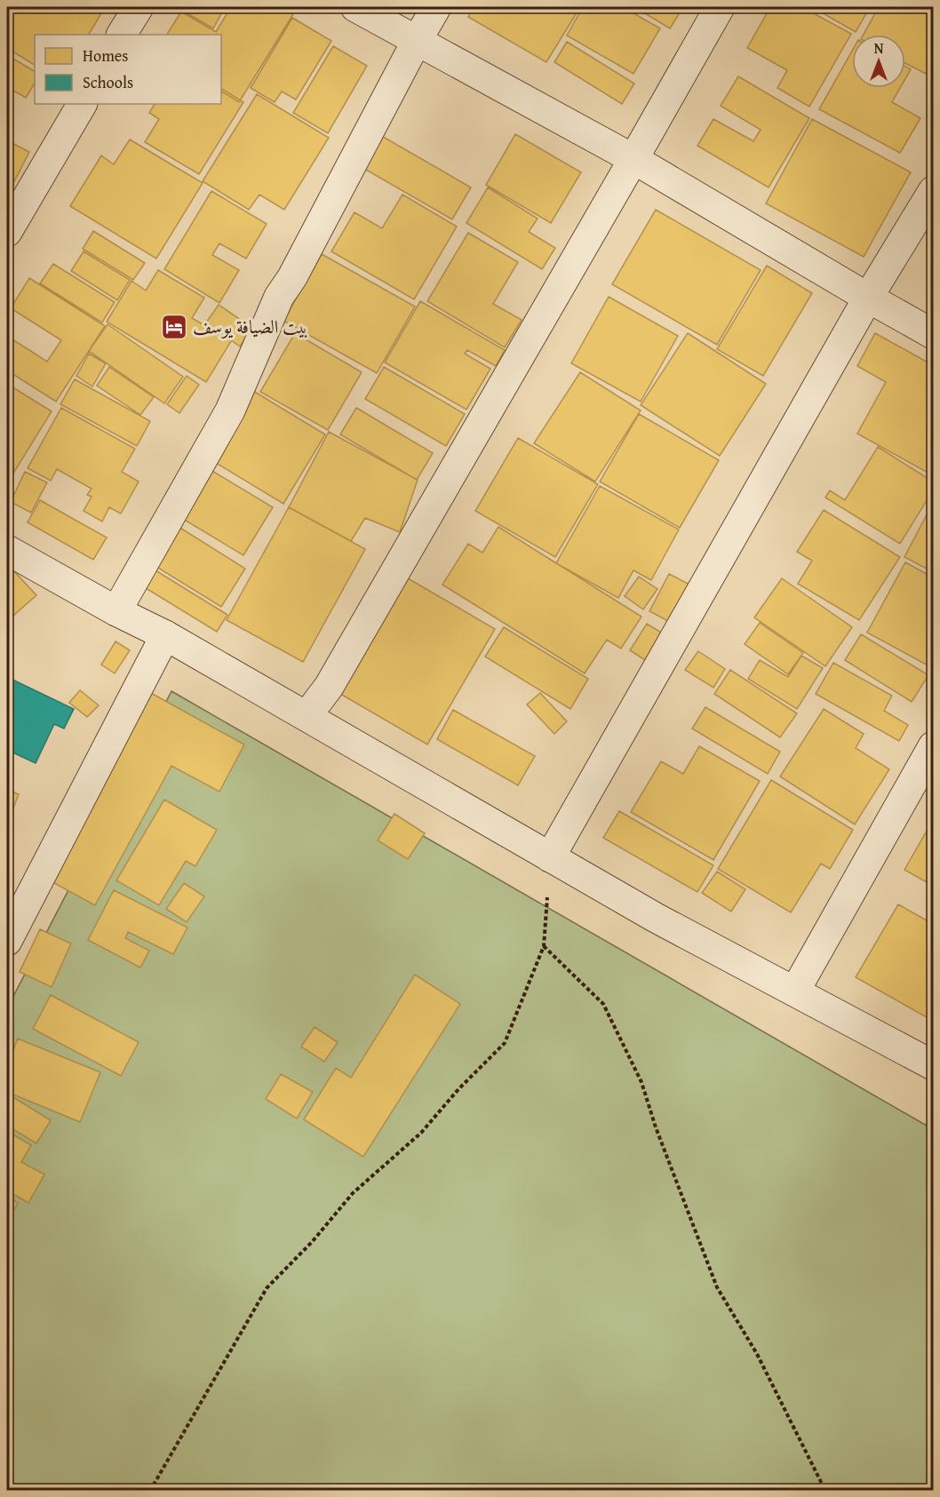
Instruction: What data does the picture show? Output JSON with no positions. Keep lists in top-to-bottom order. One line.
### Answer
{"places":{"hotel":["بيت الضيافة يوسف"]},"legend":["Homes","Schools"],"north":"top"}
